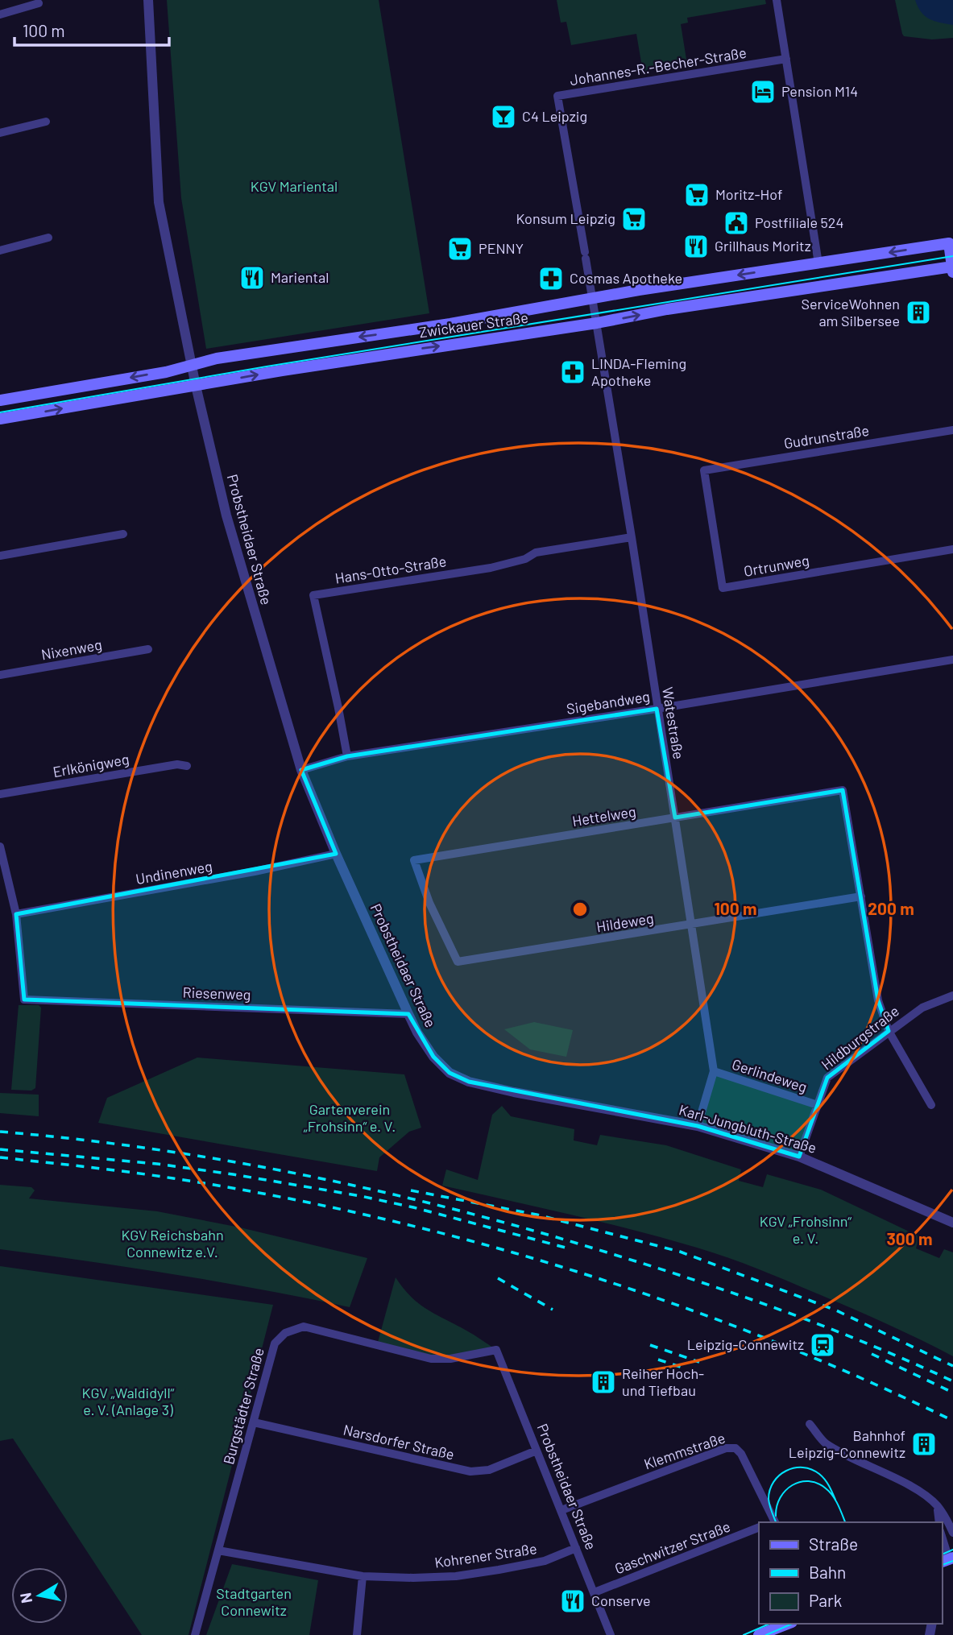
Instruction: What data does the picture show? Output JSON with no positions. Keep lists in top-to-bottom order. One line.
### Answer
{"streets":{"main road":["Zwickauer Straße"],"street":["Johannes-R.-Becher-Straße","Gudrunstraße","Probstheidaer Straße","Ortrunweg","Hans-Otto-Straße","Nixenweg","Sigebandweg","Watestraße","Erlkönigweg","Hettelweg","Undinenweg","Hildeweg","Riesenweg","Hildburgstraße","Gerlindeweg","Karl-Jungbluth-Straße","Burgstädter Straße","Narsdorfer Straße","Klemmstraße","Gaschwitzer Straße","Kohrener Straße"]},"crossings":[["Johannes-R.-Becher-Straße","Zwickauer Straße"],["Johannes-R.-Becher-Straße","Watestraße"],["Zwickauer Straße","Probstheidaer Straße"],["Zwickauer Straße","Watestraße"],["Gudrunstraße","Ortrunweg"],["Probstheidaer Straße","Sigebandweg"],["Probstheidaer Straße","Undinenweg"],["Probstheidaer Straße","Riesenweg"],["Probstheidaer Straße","Karl-Jungbluth-Straße"],["Probstheidaer Straße","Burgstädter Straße"],["Probstheidaer Straße","Narsdorfer Straße"],["Probstheidaer Straße","Klemmstraße"],["Probstheidaer Straße","Gaschwitzer Straße"],["Probstheidaer Straße","Kohrener Straße"],["Hans-Otto-Straße","Sigebandweg"],["Hans-Otto-Straße","Watestraße"],["Sigebandweg","Watestraße"],["Watestraße","Hettelweg"],["Watestraße","Hildeweg"],["Watestraße","Gerlindeweg"],["Watestraße","Karl-Jungbluth-Straße"],["Hettelweg","Hildeweg"],["Undinenweg","Riesenweg"],["Hildburgstraße","Gerlindeweg"],["Hildburgstraße","Karl-Jungbluth-Straße"],["Burgstädter Straße","Narsdorfer Straße"],["Burgstädter Straße","Kohrener Straße"]],"parks":["KGV Mariental","Gartenverein „Frohsinn“ e. V.","KGV „Frohsinn“ e. V.","KGV Reichsbahn Connewitz e.V.","KGV „Waldidyll“ e. V. (Anlage 3)","Stadtgarten Connewitz"],"places":{"hotel":["Pension M14"],"bar":["C4 Leipzig"],"supermarket":["Moritz-Hof","Konsum Leipzig","PENNY"],"public building":["Postfiliale 524"],"restaurant":["Grillhaus Moritz","Mariental","Conserve"],"pharmacy":["Cosmas Apotheke","LINDA-Fleming Apotheke"],"building":["ServiceWohnen am Silbersee","Reiher Hoch- und Tiefbau","Bahnhof Leipzig-Connewitz"],"station":["Leipzig-Connewitz"]},"legend":["Straße","Bahn","Park"],"scale_bar":"100 m","north":"left","rings":["100 m","200 m","300 m"]}
